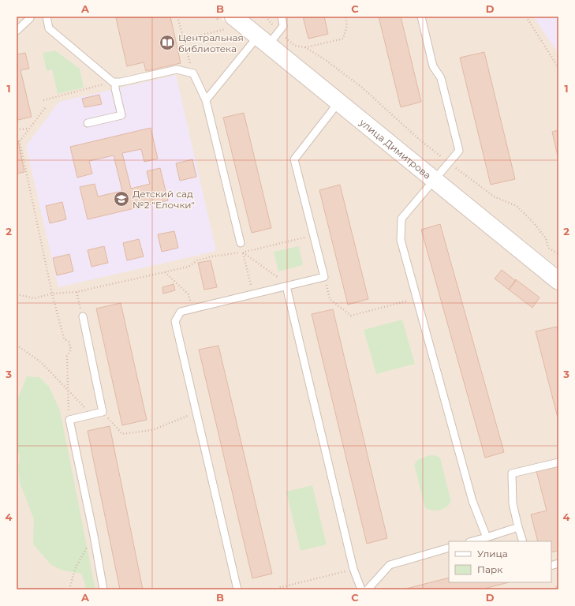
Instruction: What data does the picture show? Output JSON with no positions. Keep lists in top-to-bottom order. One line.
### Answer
{"streets":{"street":["улица Димитрова"]},"places":{"library":["Центральная библиотека"],"school or university":["Детский сад №2 \"Елочки\""]},"legend":["Улица","Парк"],"grid":{"columns":["A","B","C","D"],"rows":["1","2","3","4"]}}
